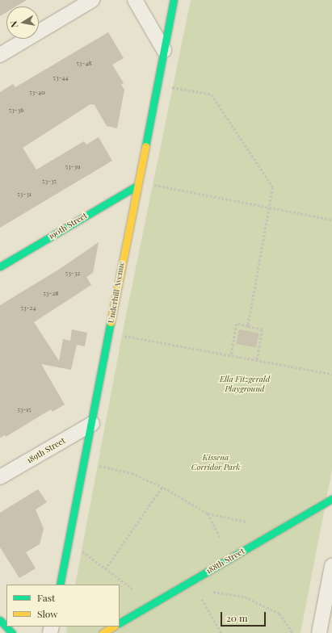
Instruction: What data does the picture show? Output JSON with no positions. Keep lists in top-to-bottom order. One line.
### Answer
{"streets":{"street":["190th Street","Underhill Avenue","189th Street","188th Street"]},"crossings":[["190th Street","Underhill Avenue"],["Underhill Avenue","189th Street"]],"parks":["Ella Fitzgerald Playground","Kissena Corridor Park"],"house_numbers":["53-48","53-44","53-40","53-36","53-39","53-35","53-31","53-32","53-28","53-24","53-15"],"legend":["Fast","Slow"],"scale_bar":"20 m","north":"left"}
